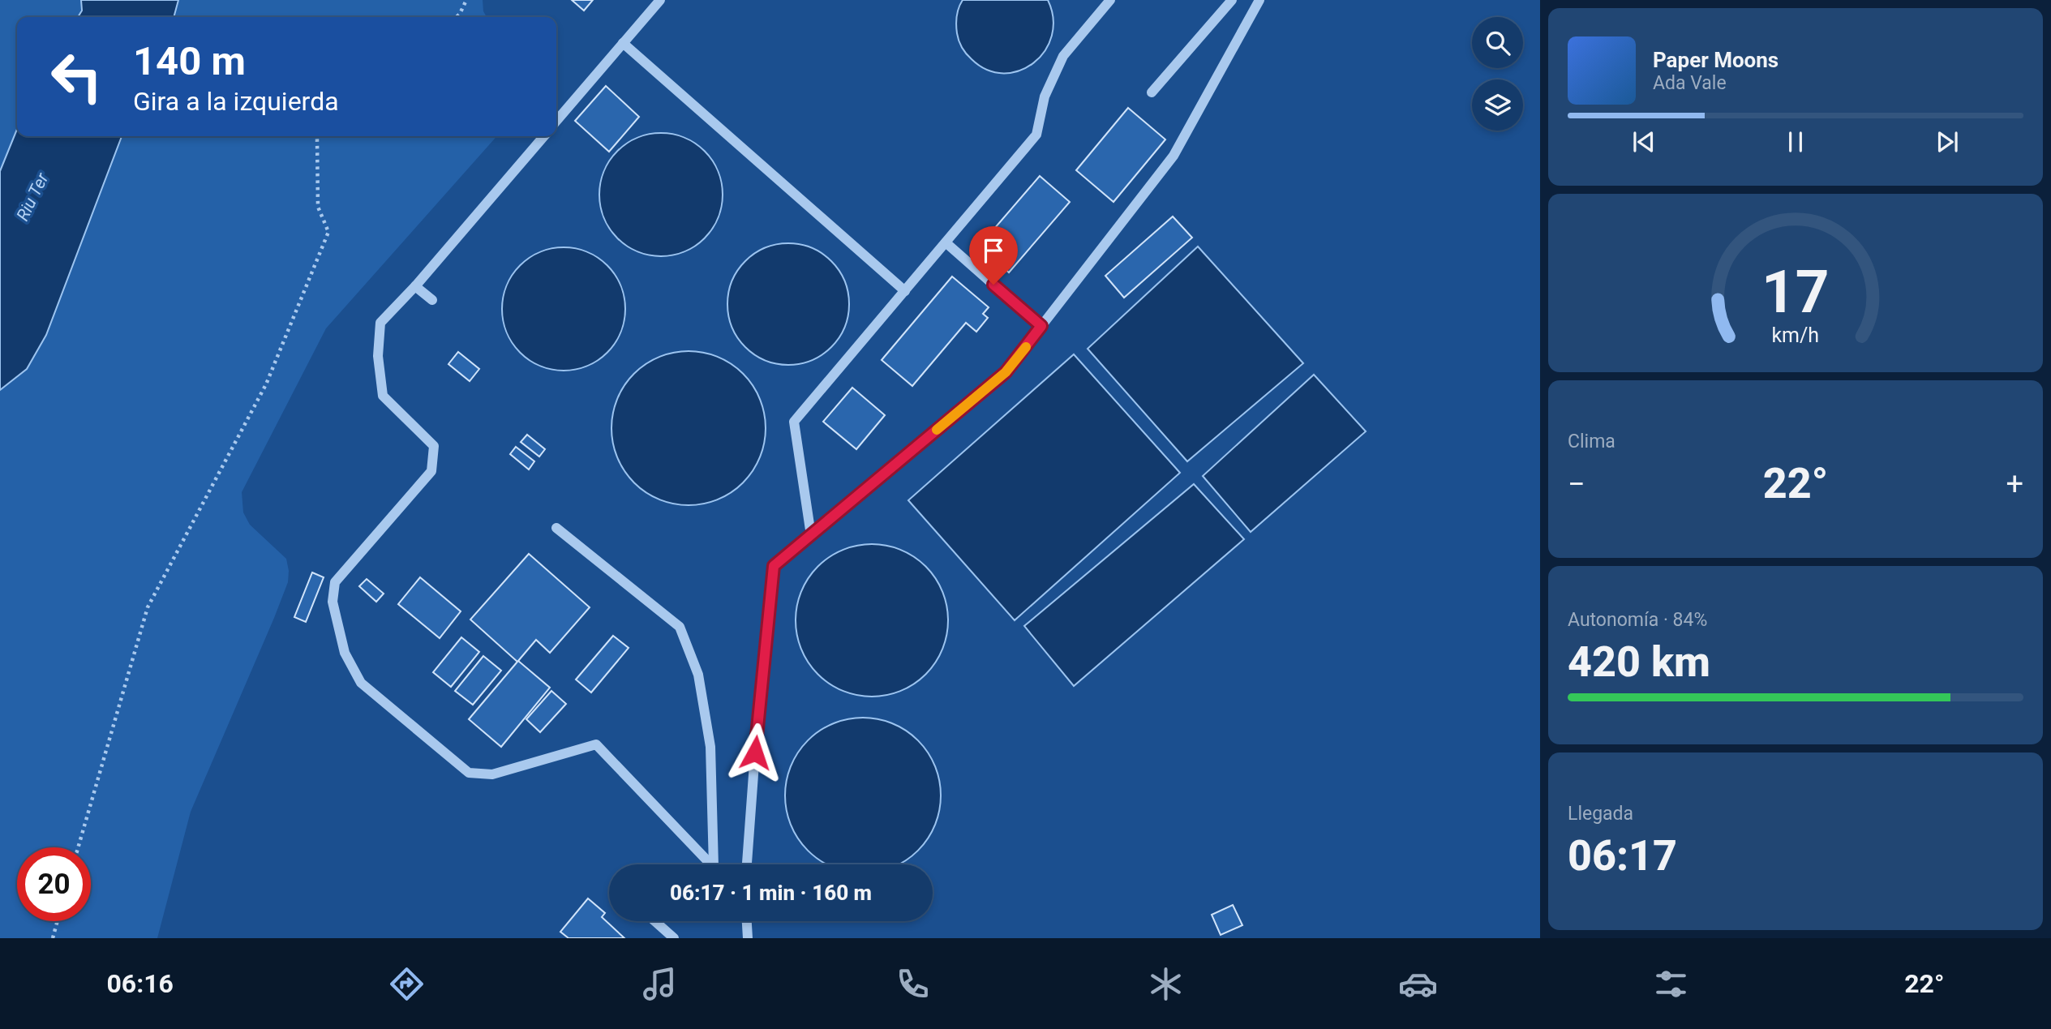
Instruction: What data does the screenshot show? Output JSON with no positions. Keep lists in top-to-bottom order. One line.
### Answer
{"water":["Riu Ter"],"page":{"turn":["140 m","Gira a la izquierda"],"song":["Paper Moons","Ada Vale"],"tile":["Clima",["Autonomía · 84%","420 km"],["Llegada","06:17"]],"heat":["−","22°","+"],"limit":"20","trip":"06:17 · 1 min · 160 m","tabs":["06:16","22°"],"gauge":["17","km/h"]}}
